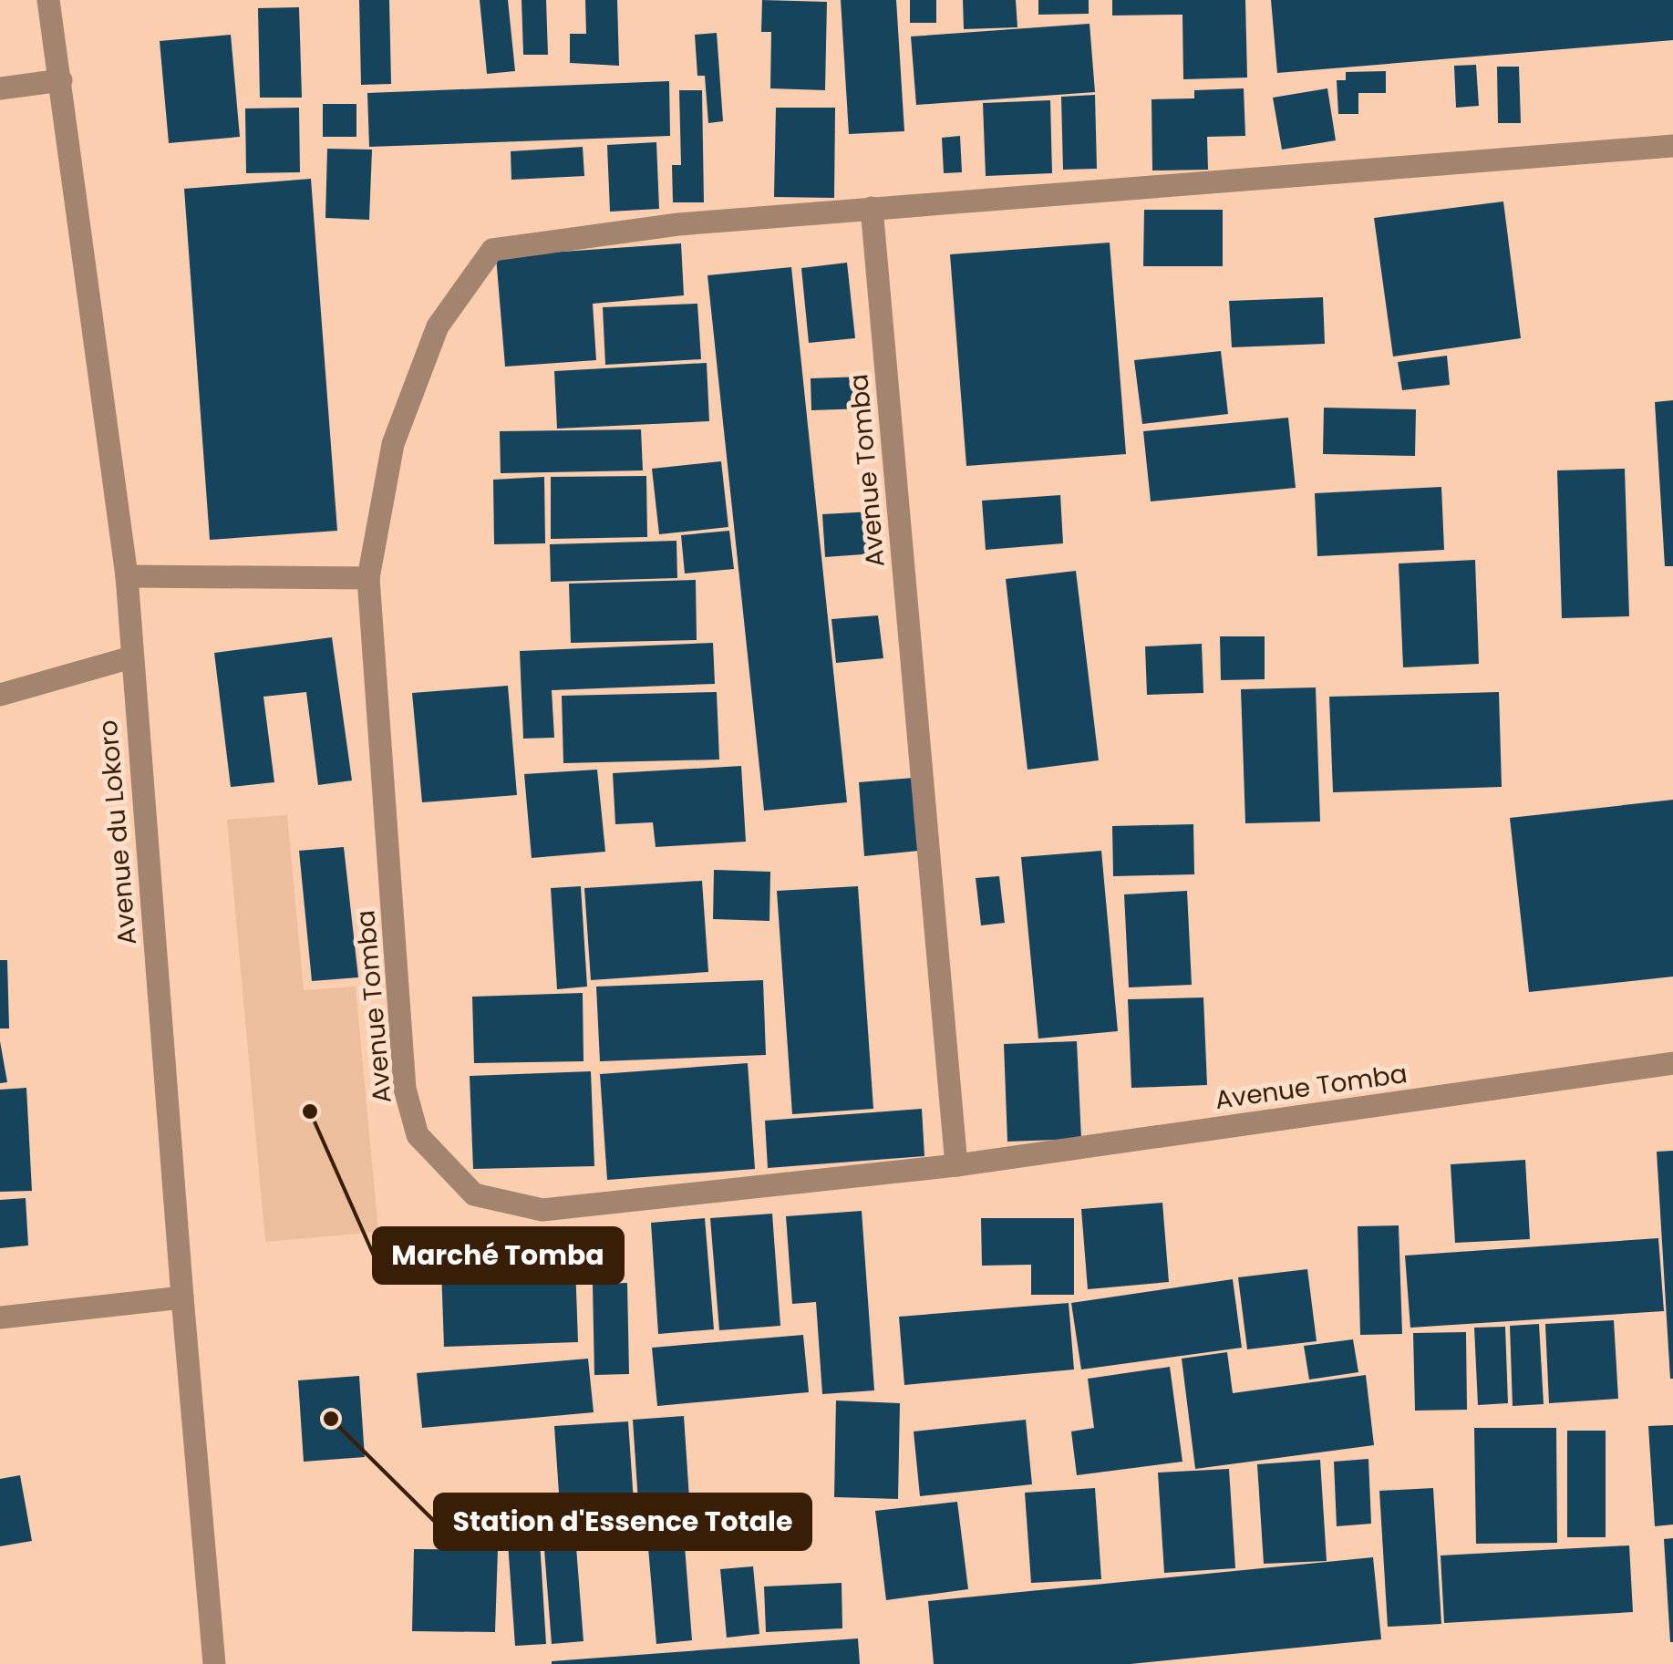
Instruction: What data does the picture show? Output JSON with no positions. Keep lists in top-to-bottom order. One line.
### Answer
{"streets":{"street":["Avenue Tomba","Avenue du Lokoro"]},"places":["Marché Tomba","Station d'Essence Totale"]}
